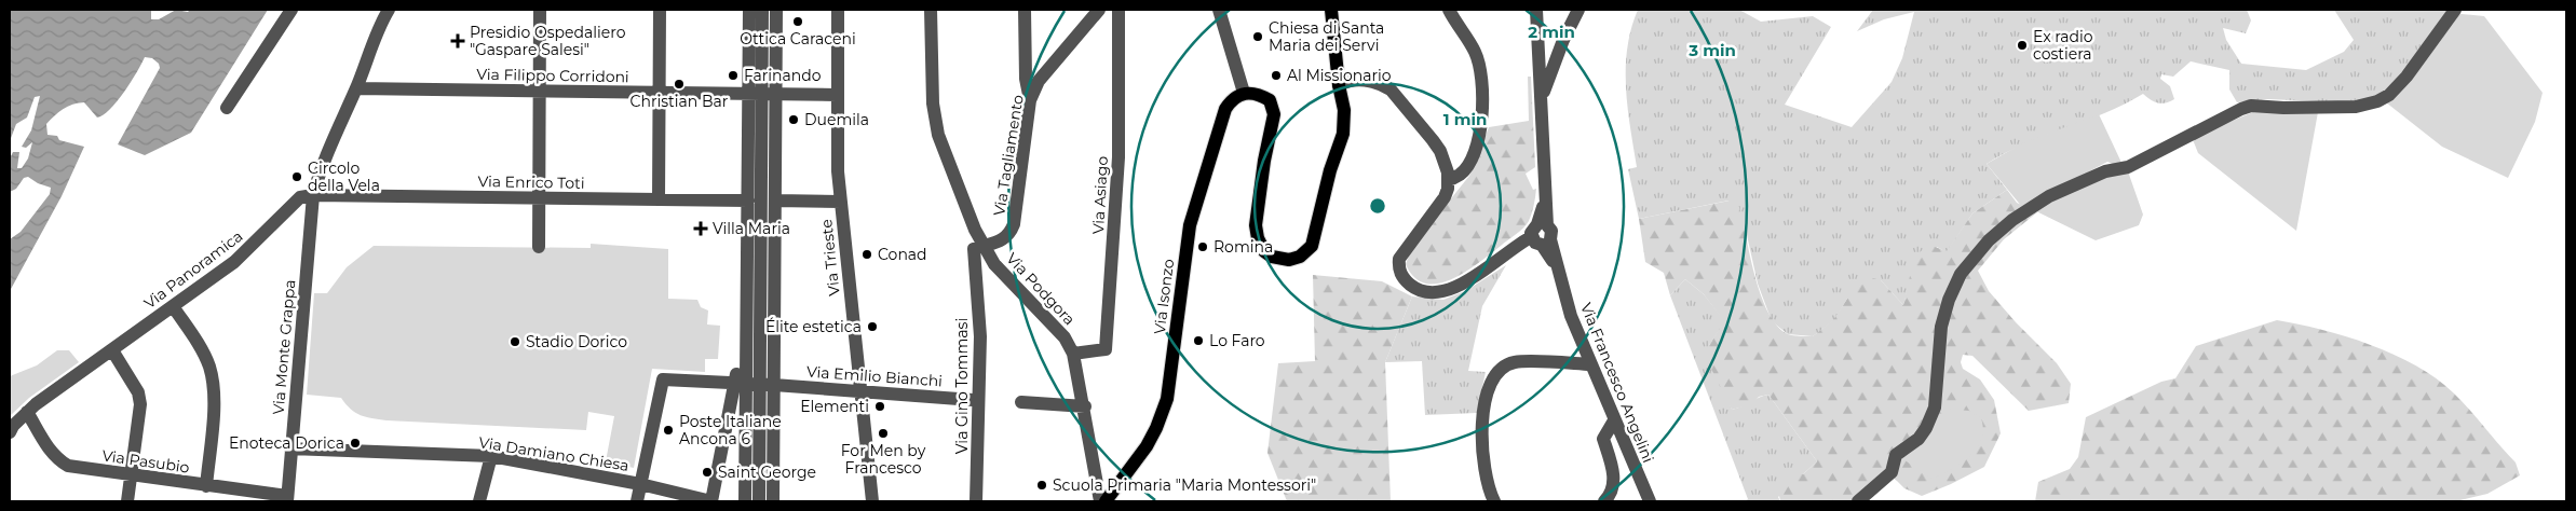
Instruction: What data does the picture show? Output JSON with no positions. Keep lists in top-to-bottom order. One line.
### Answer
{"streets":{"main road":["Via Isonzo"],"street":["Via Filippo Corridoni","Via Tagliamento","Via Enrico Toti","Via Asiago","Via Trieste","Via Panoramica","Via Podgora","Via Monte Grappa","Via Emilio Bianchi","Via Francesco Angelini","Via Gino Tommasi","Via Damiano Chiesa","Via Pasubio"]},"crossings":[["Via Filippo Corridoni","Via Trieste"],["Via Tagliamento","Via Podgora"],["Via Tagliamento","Via Gino Tommasi"],["Via Enrico Toti","Via Panoramica"],["Via Enrico Toti","Via Monte Grappa"],["Via Asiago","Via Podgora"],["Via Trieste","Via Emilio Bianchi"],["Via Panoramica","Via Monte Grappa"],["Via Panoramica","Via Pasubio"],["Via Podgora","Via Gino Tommasi"],["Via Monte Grappa","Via Damiano Chiesa"],["Via Monte Grappa","Via Pasubio"]],"places":{"other":["Ottica Caraceni","Chiesa di Santa Maria dei Servi","Ex radio costiera","Farinando","Al Missionario","Christian Bar","Duemila","Circolo della Vela","Romina","Conad","Élite estetica","Lo Faro","Stadio Dorico","Elementi","Poste Italiane Ancona 6","For Men by Francesco","Enoteca Dorica","Saint George","Scuola Primaria \"Maria Montessori\""],"health":["Presidio Ospedaliero \"Gaspare Salesi\"","Villa Maria"]},"rings":["2 min","3 min","1 min"]}
